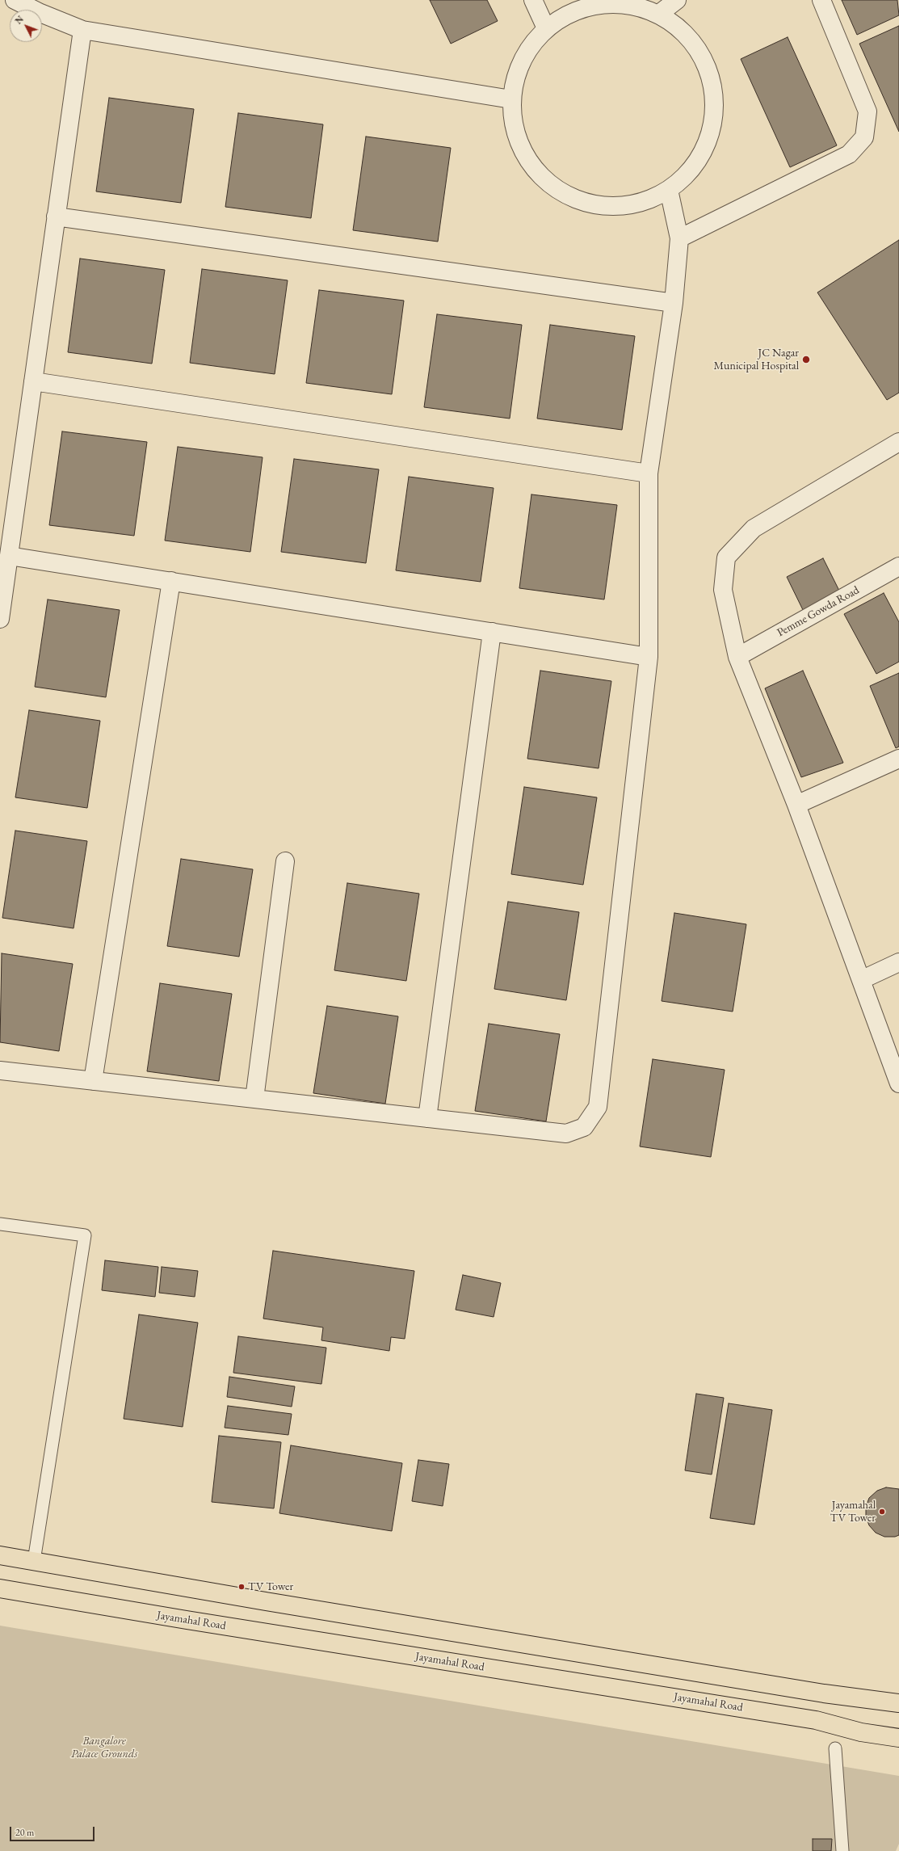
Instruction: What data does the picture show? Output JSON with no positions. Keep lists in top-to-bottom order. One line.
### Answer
{"streets":{"main road":["Jayamahal Road"],"street":["Pemme Gowda Road"]},"parks":["Bangalore Palace Grounds"],"places":["JC Nagar Municipal Hospital","Jayamahal TV Tower","TV Tower"],"scale_bar":"20 m","north":"top left"}
